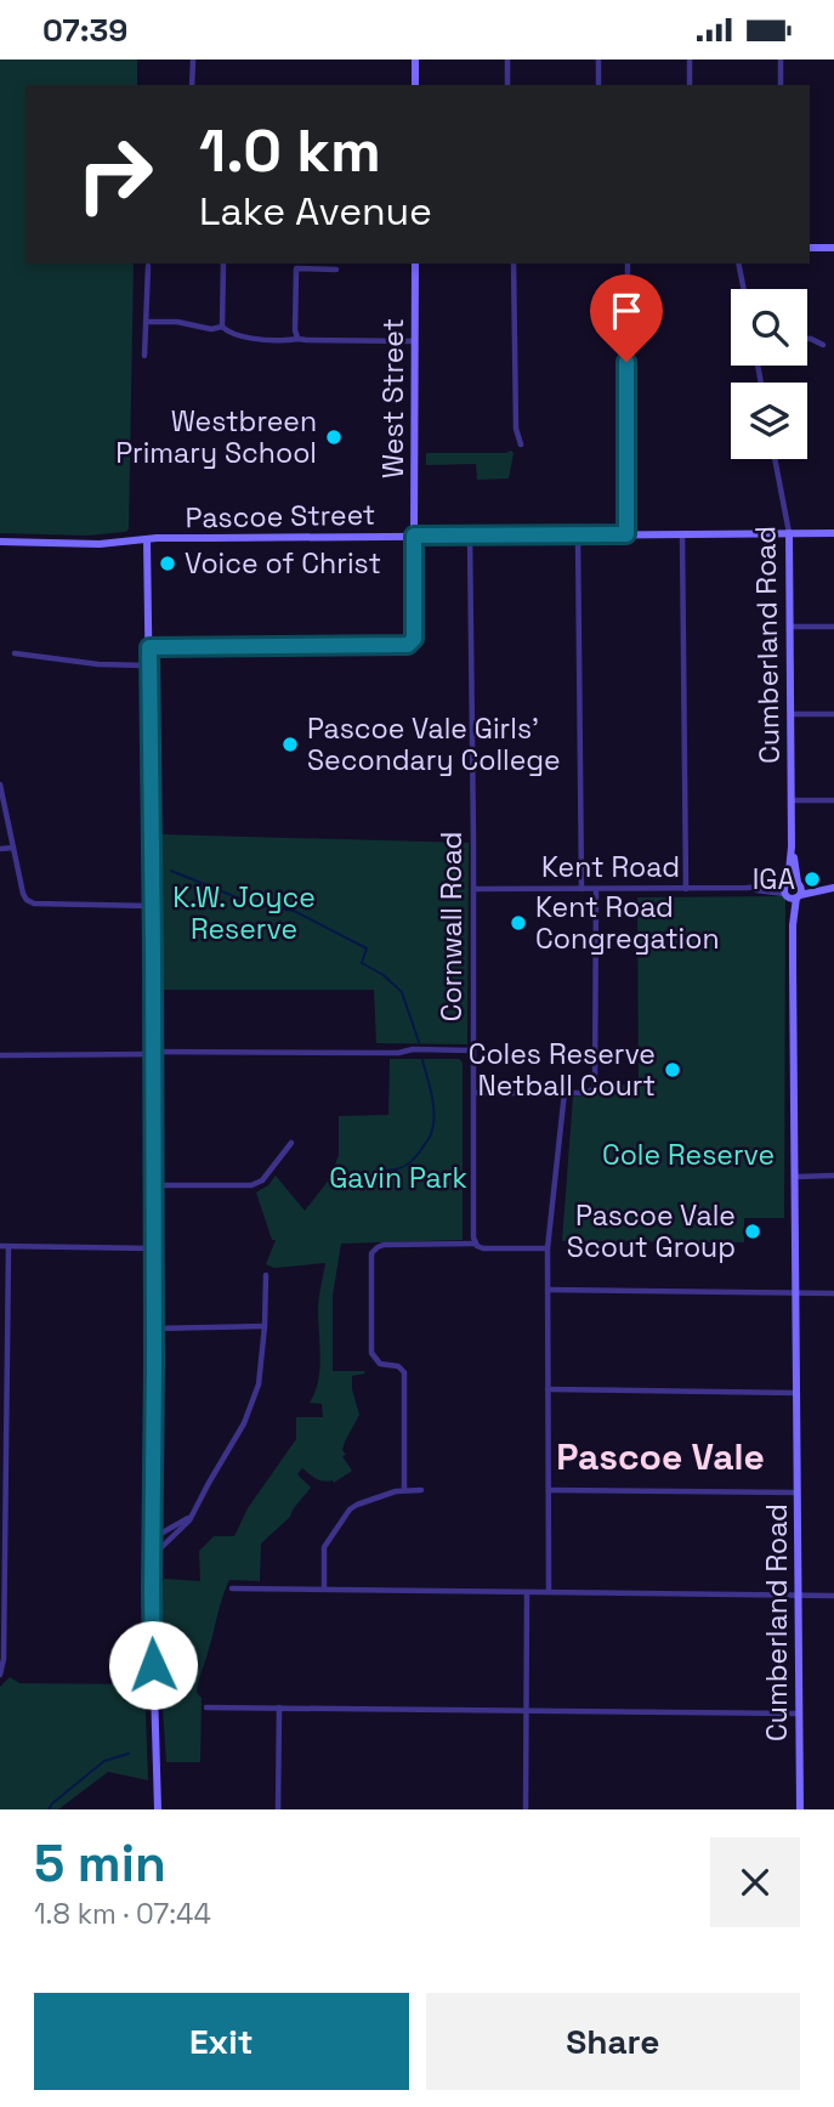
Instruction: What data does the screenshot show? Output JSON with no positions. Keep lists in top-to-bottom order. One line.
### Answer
{"streets":{"main road":["West Street","Pascoe Street","Cumberland Road","Kent Road"],"street":["Cornwall Road"]},"crossings":[["West Street","Pascoe Street"],["Pascoe Street","Cumberland Road"],["Pascoe Street","Cornwall Road"],["Cumberland Road","Kent Road"],["Kent Road","Cornwall Road"]],"districts":["Pascoe Vale"],"parks":["K.W. Joyce Reserve","Cole Reserve","Gavin Park"],"places":["Westbreen Primary School","Voice of Christ","Pascoe Vale Girls' Secondary College","IGA","Kent Road Congregation","Coles Reserve Netball Court","Pascoe Vale Scout Group"],"page":{"status":"07:39","turn":["1.0 km","Lake Avenue"],"heading":["5 min","1.8 km · 07:44"],"buttons":["Exit","Share"]}}
